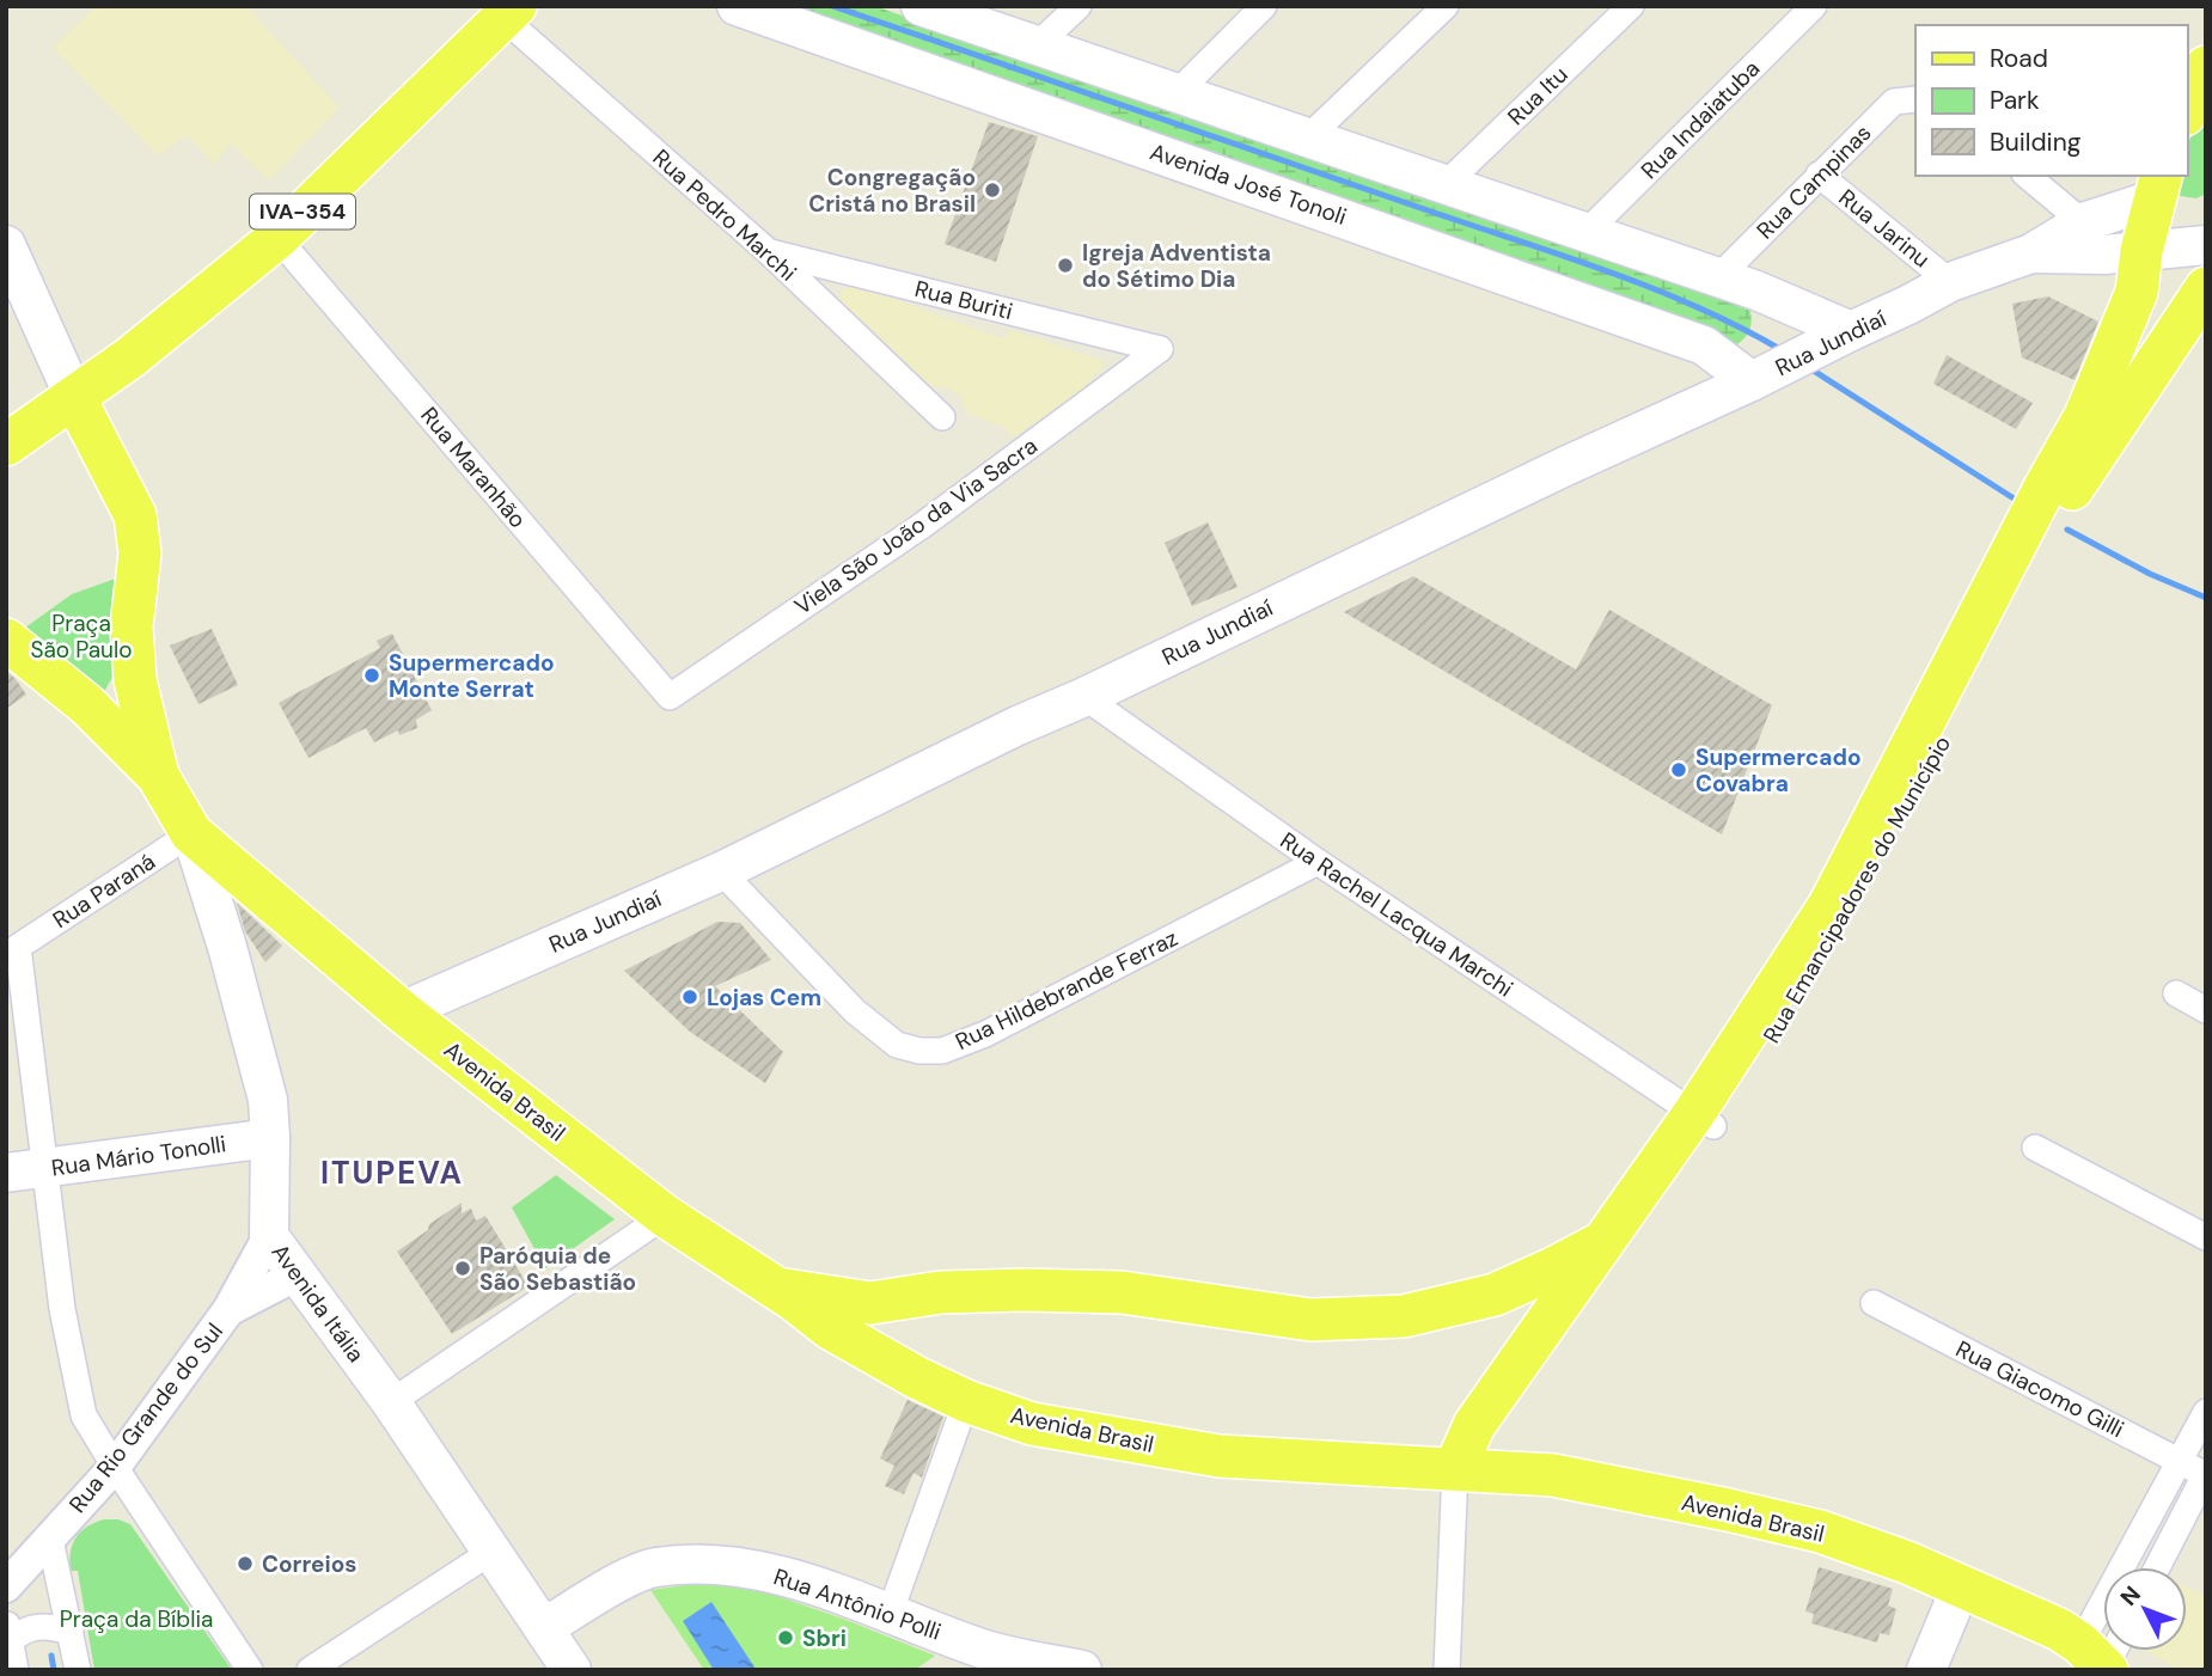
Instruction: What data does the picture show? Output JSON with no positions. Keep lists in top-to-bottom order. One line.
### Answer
{"streets":{"main road":["Avenida José Tonoli","IVA-354","Rua Jundiaí","Rua Emancipadores do Município","Avenida Brasil","Rua Mário Tonolli","Avenida Itália","Rua Antônio Polli"],"street":["Rua Itu","Rua Indaiatuba","Rua Campinas","Rua Pedro Marchi","Rua Jarinu","Rua Buriti","Rua Maranhão","Viela São João da Via Sacra","Rua Paraná","Rua Rachel Lacqua Marchi","Rua Hildebrande Ferraz","Rua Giacomo Gilli","Rua Rio Grande do Sul"]},"crossings":[["Rua Campinas","Rua Jarinu"],["Avenida José Tonoli","Rua Jundiaí"],["IVA-354","Rua Pedro Marchi"],["IVA-354","Rua Maranhão"],["Rua Pedro Marchi","Rua Buriti"],["Rua Jarinu","Rua Jundiaí"],["Rua Buriti","Viela São João da Via Sacra"],["Rua Jundiaí","Rua Emancipadores do Município"],["Rua Jundiaí","Rua Rachel Lacqua Marchi"],["Rua Jundiaí","Rua Hildebrande Ferraz"],["Rua Jundiaí","Avenida Brasil"],["Rua Maranhão","Viela São João da Via Sacra"],["Rua Emancipadores do Município","Rua Rachel Lacqua Marchi"],["Rua Emancipadores do Município","Avenida Brasil"],["Rua Paraná","Avenida Brasil"],["Rua Paraná","Rua Mário Tonolli"],["Rua Paraná","Avenida Itália"],["Rua Rachel Lacqua Marchi","Rua Hildebrande Ferraz"],["Avenida Brasil","Avenida Itália"],["Rua Mário Tonolli","Avenida Itália"],["Avenida Itália","Rua Rio Grande do Sul"],["Avenida Itália","Rua Antônio Polli"]],"districts":["ITUPEVA"],"parks":["Praça São Paulo","Praça da Bíblia"],"places":["Congregação Cristá no Brasil","Igreja Adventista do Sétimo Dia","Supermercado Monte Serrat","Supermercado Covabra","Lojas Cem","Paróquia de São Sebastião","Correios","Sbri"],"legend":["Road","Park","Building"],"north":"top left"}
